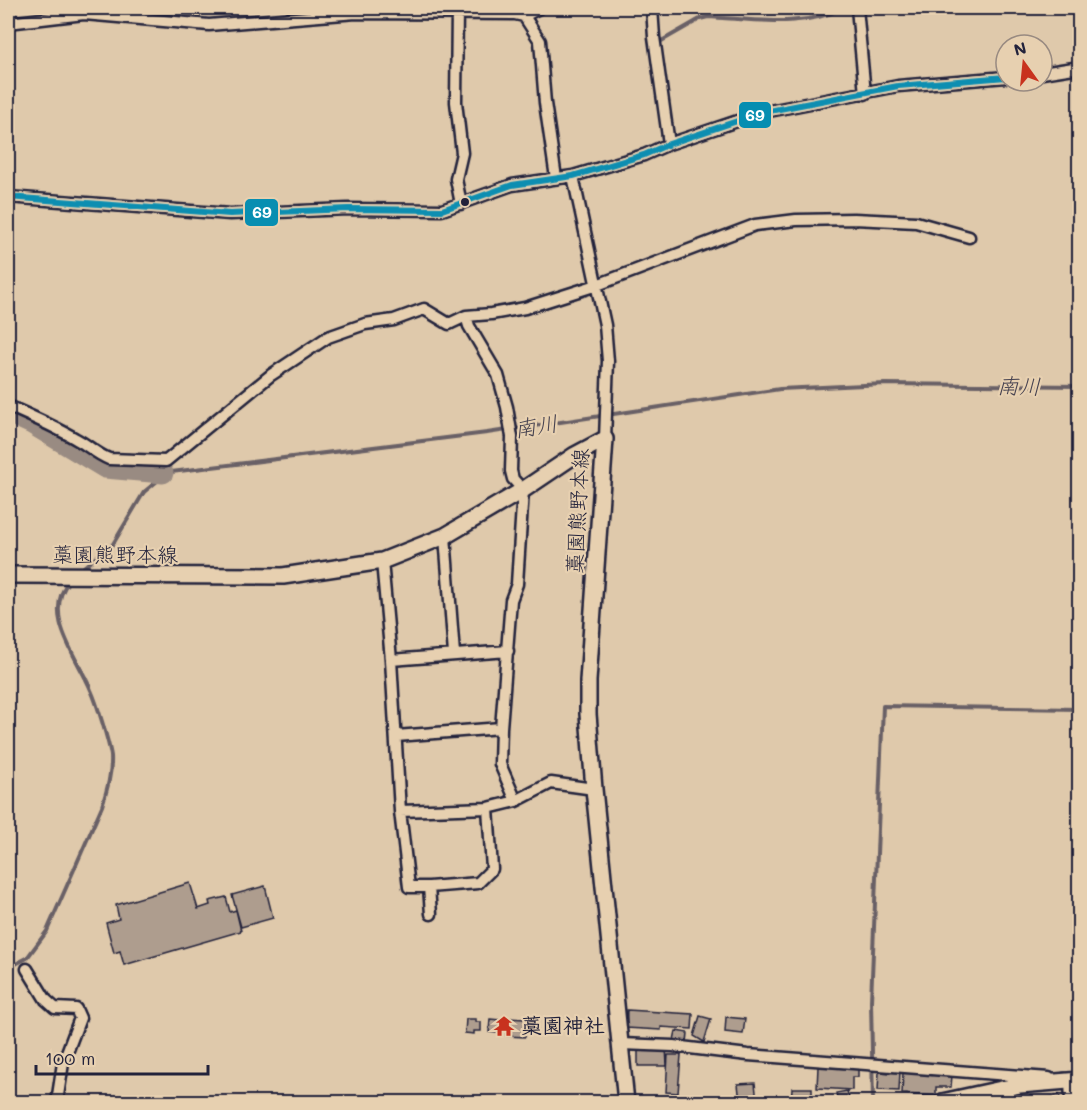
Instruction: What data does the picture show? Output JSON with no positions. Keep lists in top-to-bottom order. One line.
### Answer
{"streets":{"main road":["藁園熊野本線"]},"water":["南川"],"places":{"temple":["藁園神社"]},"lines":["transit line 69"],"scale_bar":"100 m","north":"top"}
